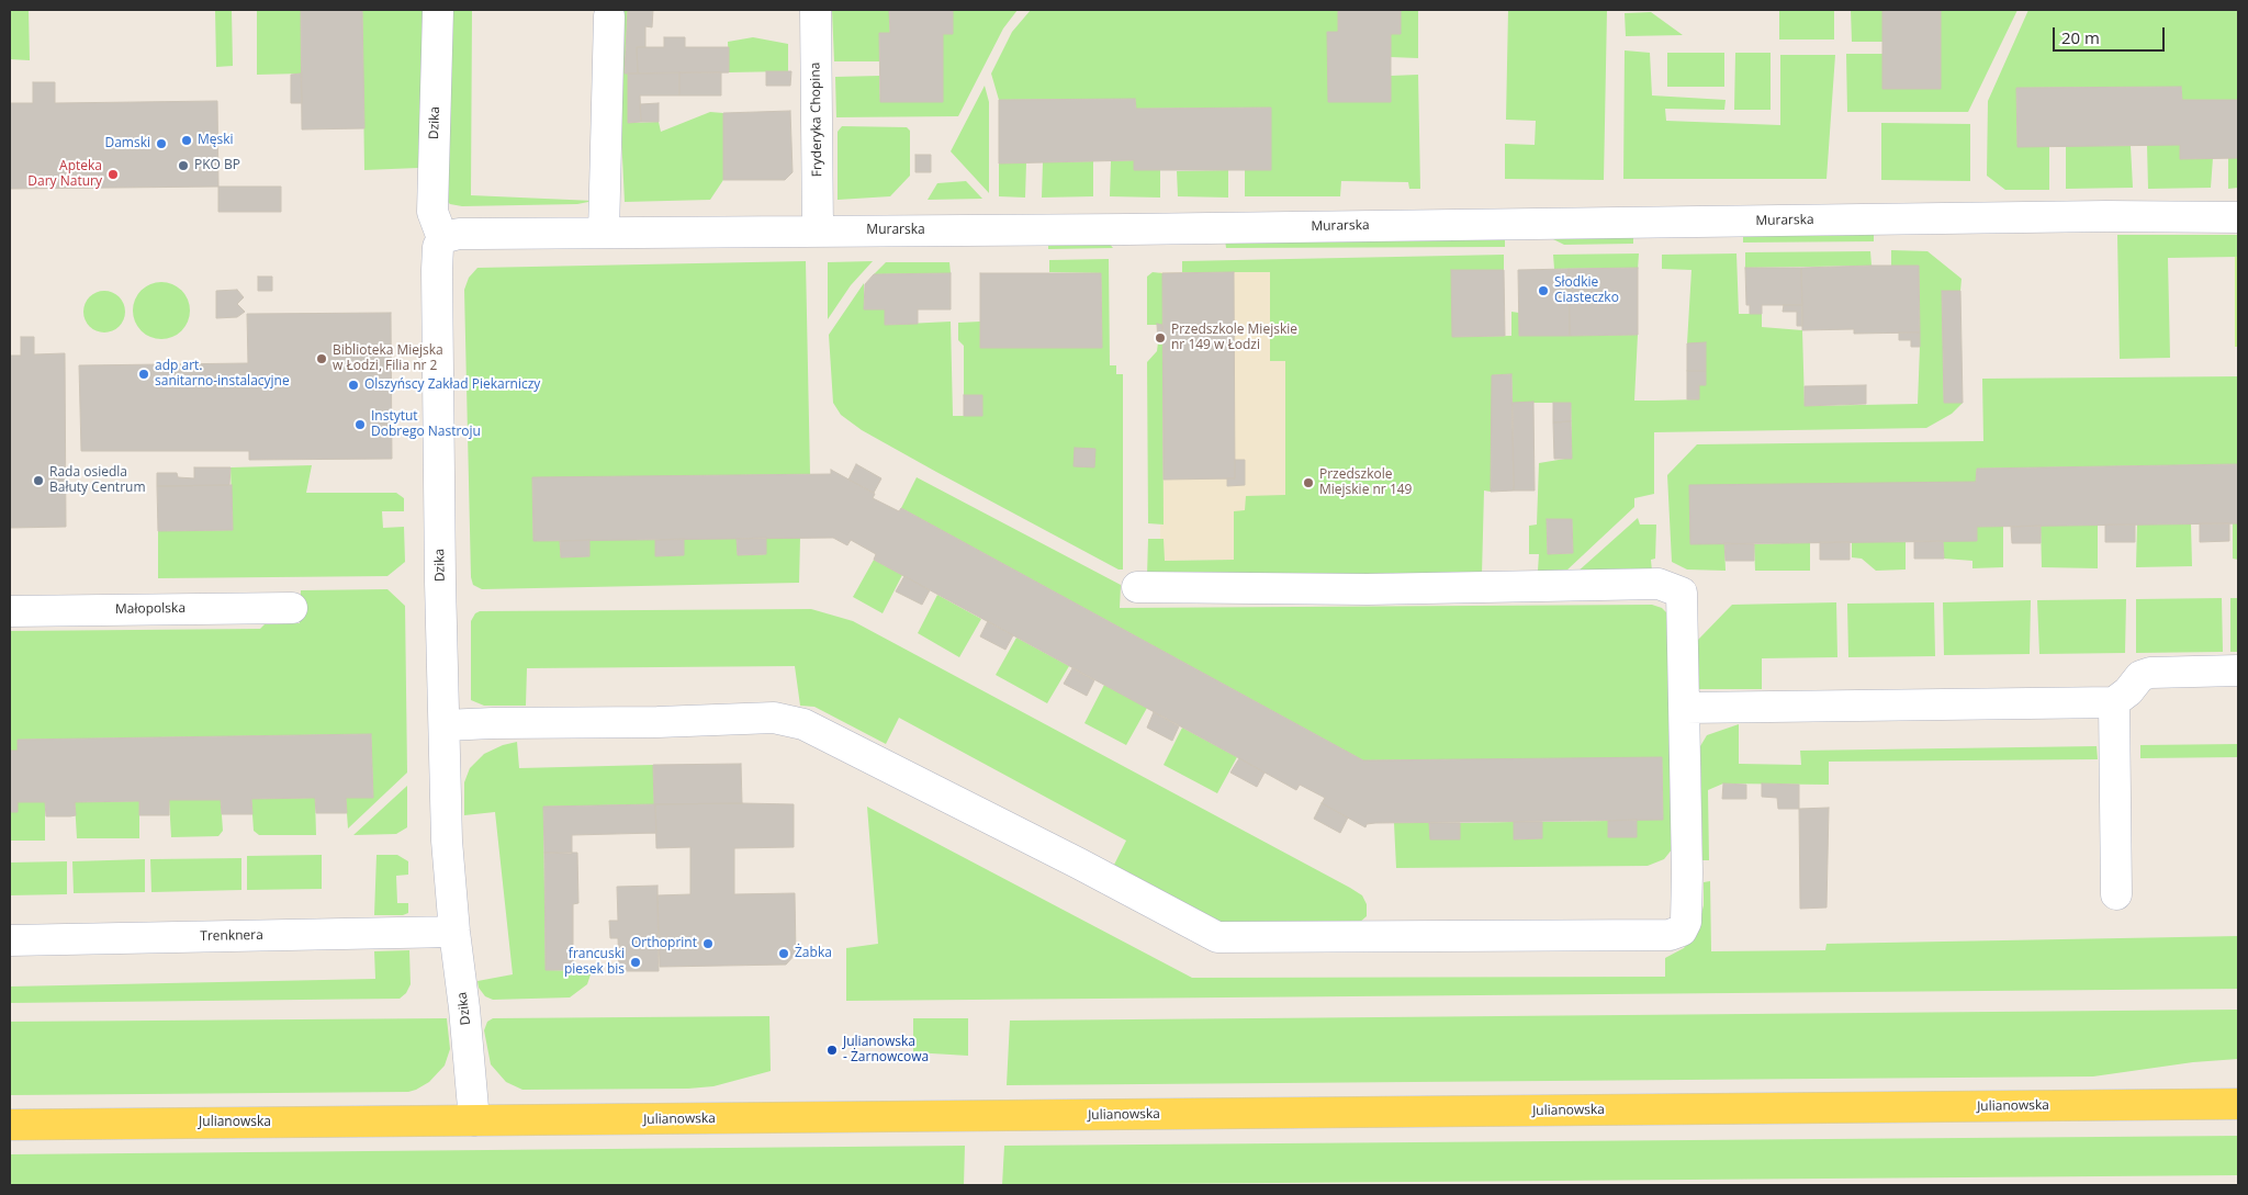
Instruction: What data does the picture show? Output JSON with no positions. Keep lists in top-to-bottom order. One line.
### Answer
{"streets":{"main road":["Julianowska"],"street":["Fryderyka Chopina","Dzika","Murarska","Małopolska","Trenknera"]},"crossings":[["Fryderyka Chopina","Murarska"],["Dzika","Murarska"],["Dzika","Trenknera"],["Dzika","Julianowska"]],"places":["Męski","Damski","PKO BP","Apteka Dary Natury","Słodkie Ciasteczko","Przedszkole Miejskie nr 149 w Łodzi","Biblioteka Miejska w Łodzi, Filia nr 2","adp art. sanitarno-instalacyjne","Olszyńscy Zakład Piekarniczy","Instytut Dobrego Nastroju","Rada osiedla Bałuty Centrum","Przedszkole Miejskie nr 149","Orthoprint","Żabka","francuski piesek bis","Julianowska - Żarnowcowa"],"scale_bar":"20 m"}
